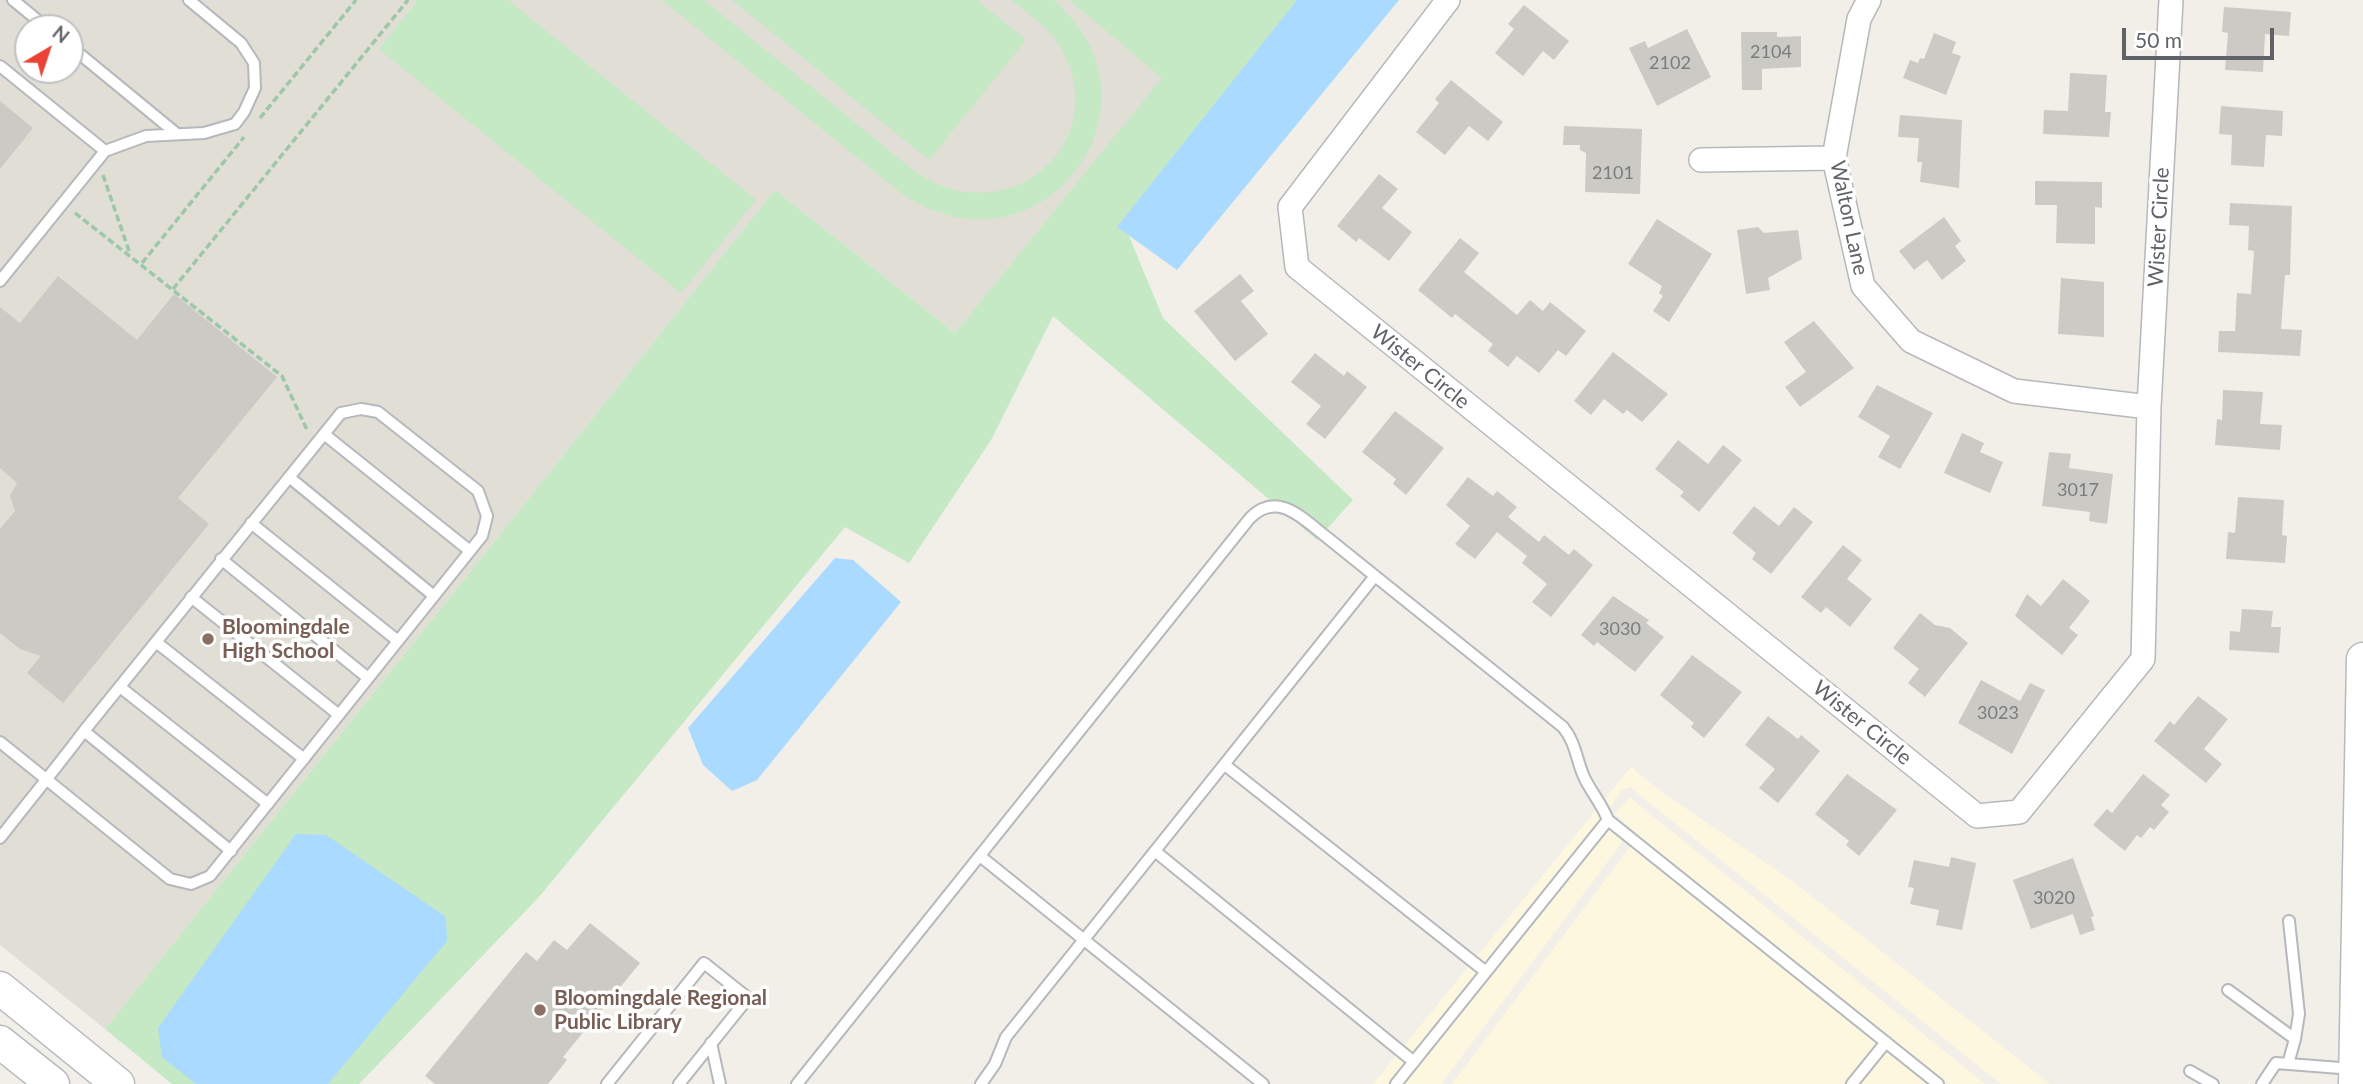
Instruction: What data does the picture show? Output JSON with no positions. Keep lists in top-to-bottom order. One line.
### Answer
{"streets":{"street":["Walton Lane","Wister Circle"]},"crossings":[["Walton Lane","Wister Circle"]],"places":["Bloomingdale High School","Bloomingdale Regional Public Library"],"house_numbers":["2104","2102","2101","3017","3030","3023","3020"],"scale_bar":"50 m","north":"top right"}
